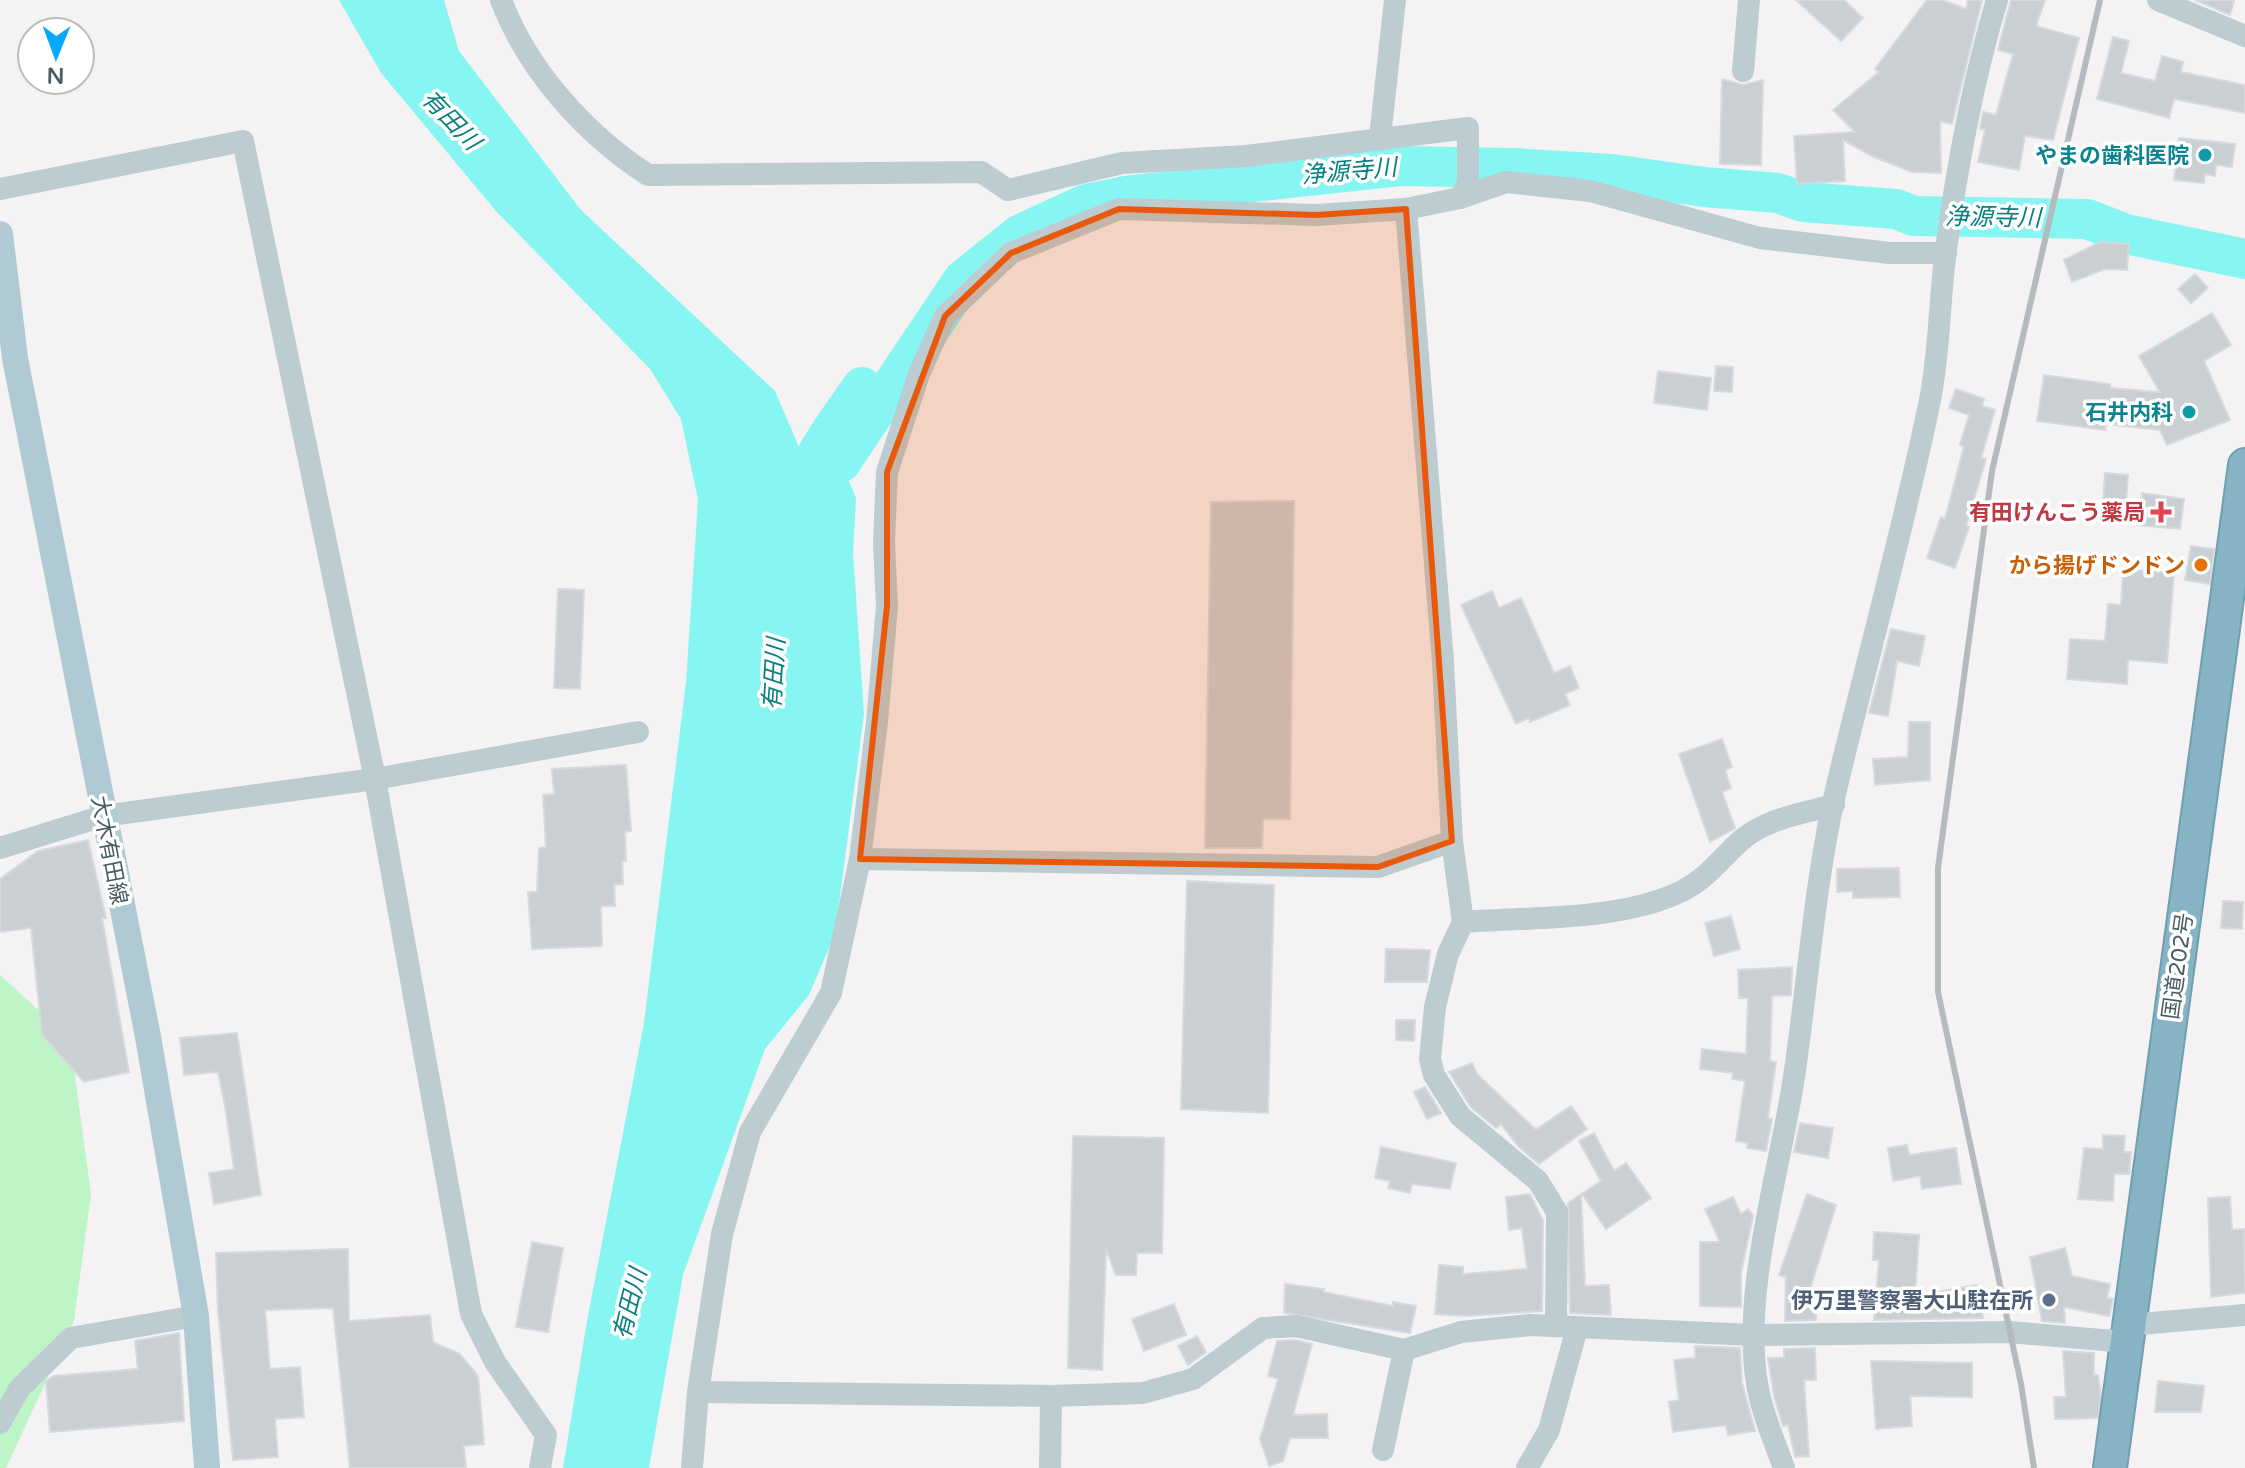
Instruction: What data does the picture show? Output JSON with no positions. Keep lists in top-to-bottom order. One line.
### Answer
{"streets":{"highway":["国道202号"],"main road":["大木有田線"]},"water":["有田川","浄源寺川"],"places":{"other":["やまの歯科医院","石井内科","から揚げドンドン","伊万里警察署大山駐在所"],"health":["有田けんこう薬局"]},"north":"bottom"}
